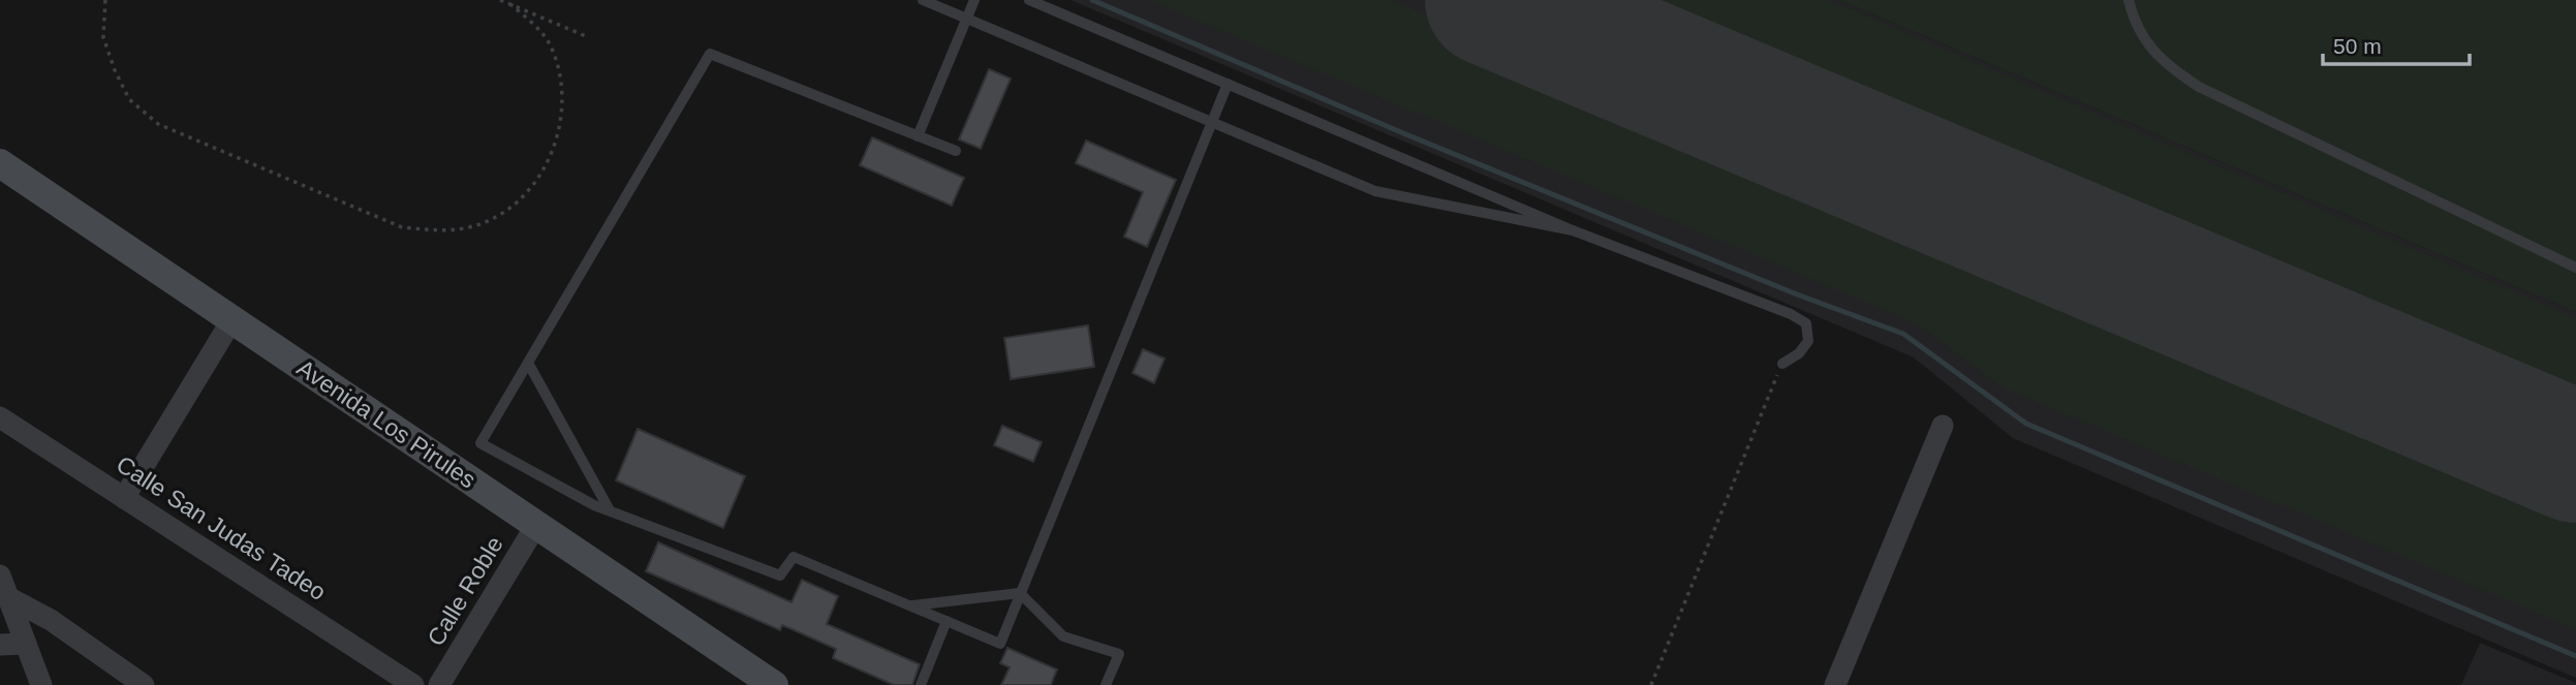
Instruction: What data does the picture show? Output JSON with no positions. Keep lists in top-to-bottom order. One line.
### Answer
{"streets":{"street":["Avenida Los Pirules","Calle San Judas Tadeo","Calle Roble"]},"crossings":[["Avenida Los Pirules","Calle Roble"]],"scale_bar":"50 m"}
